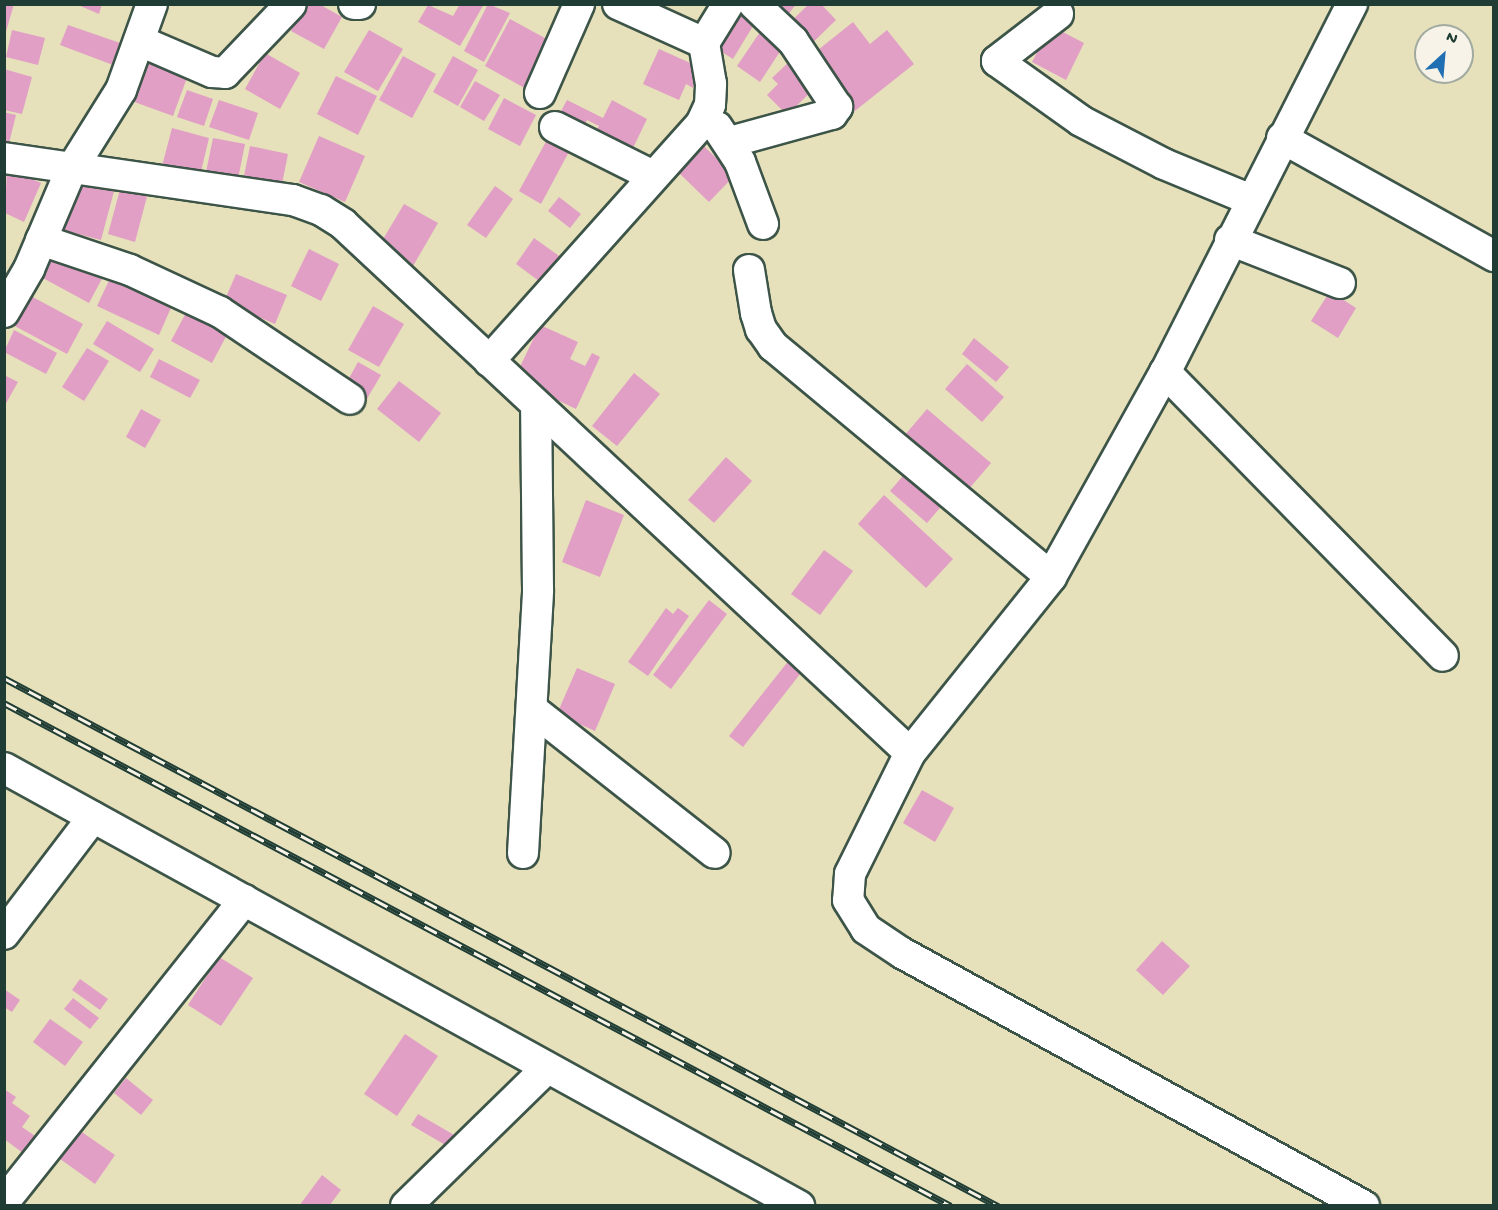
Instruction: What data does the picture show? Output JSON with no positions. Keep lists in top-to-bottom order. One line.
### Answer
{"north":"top right"}
